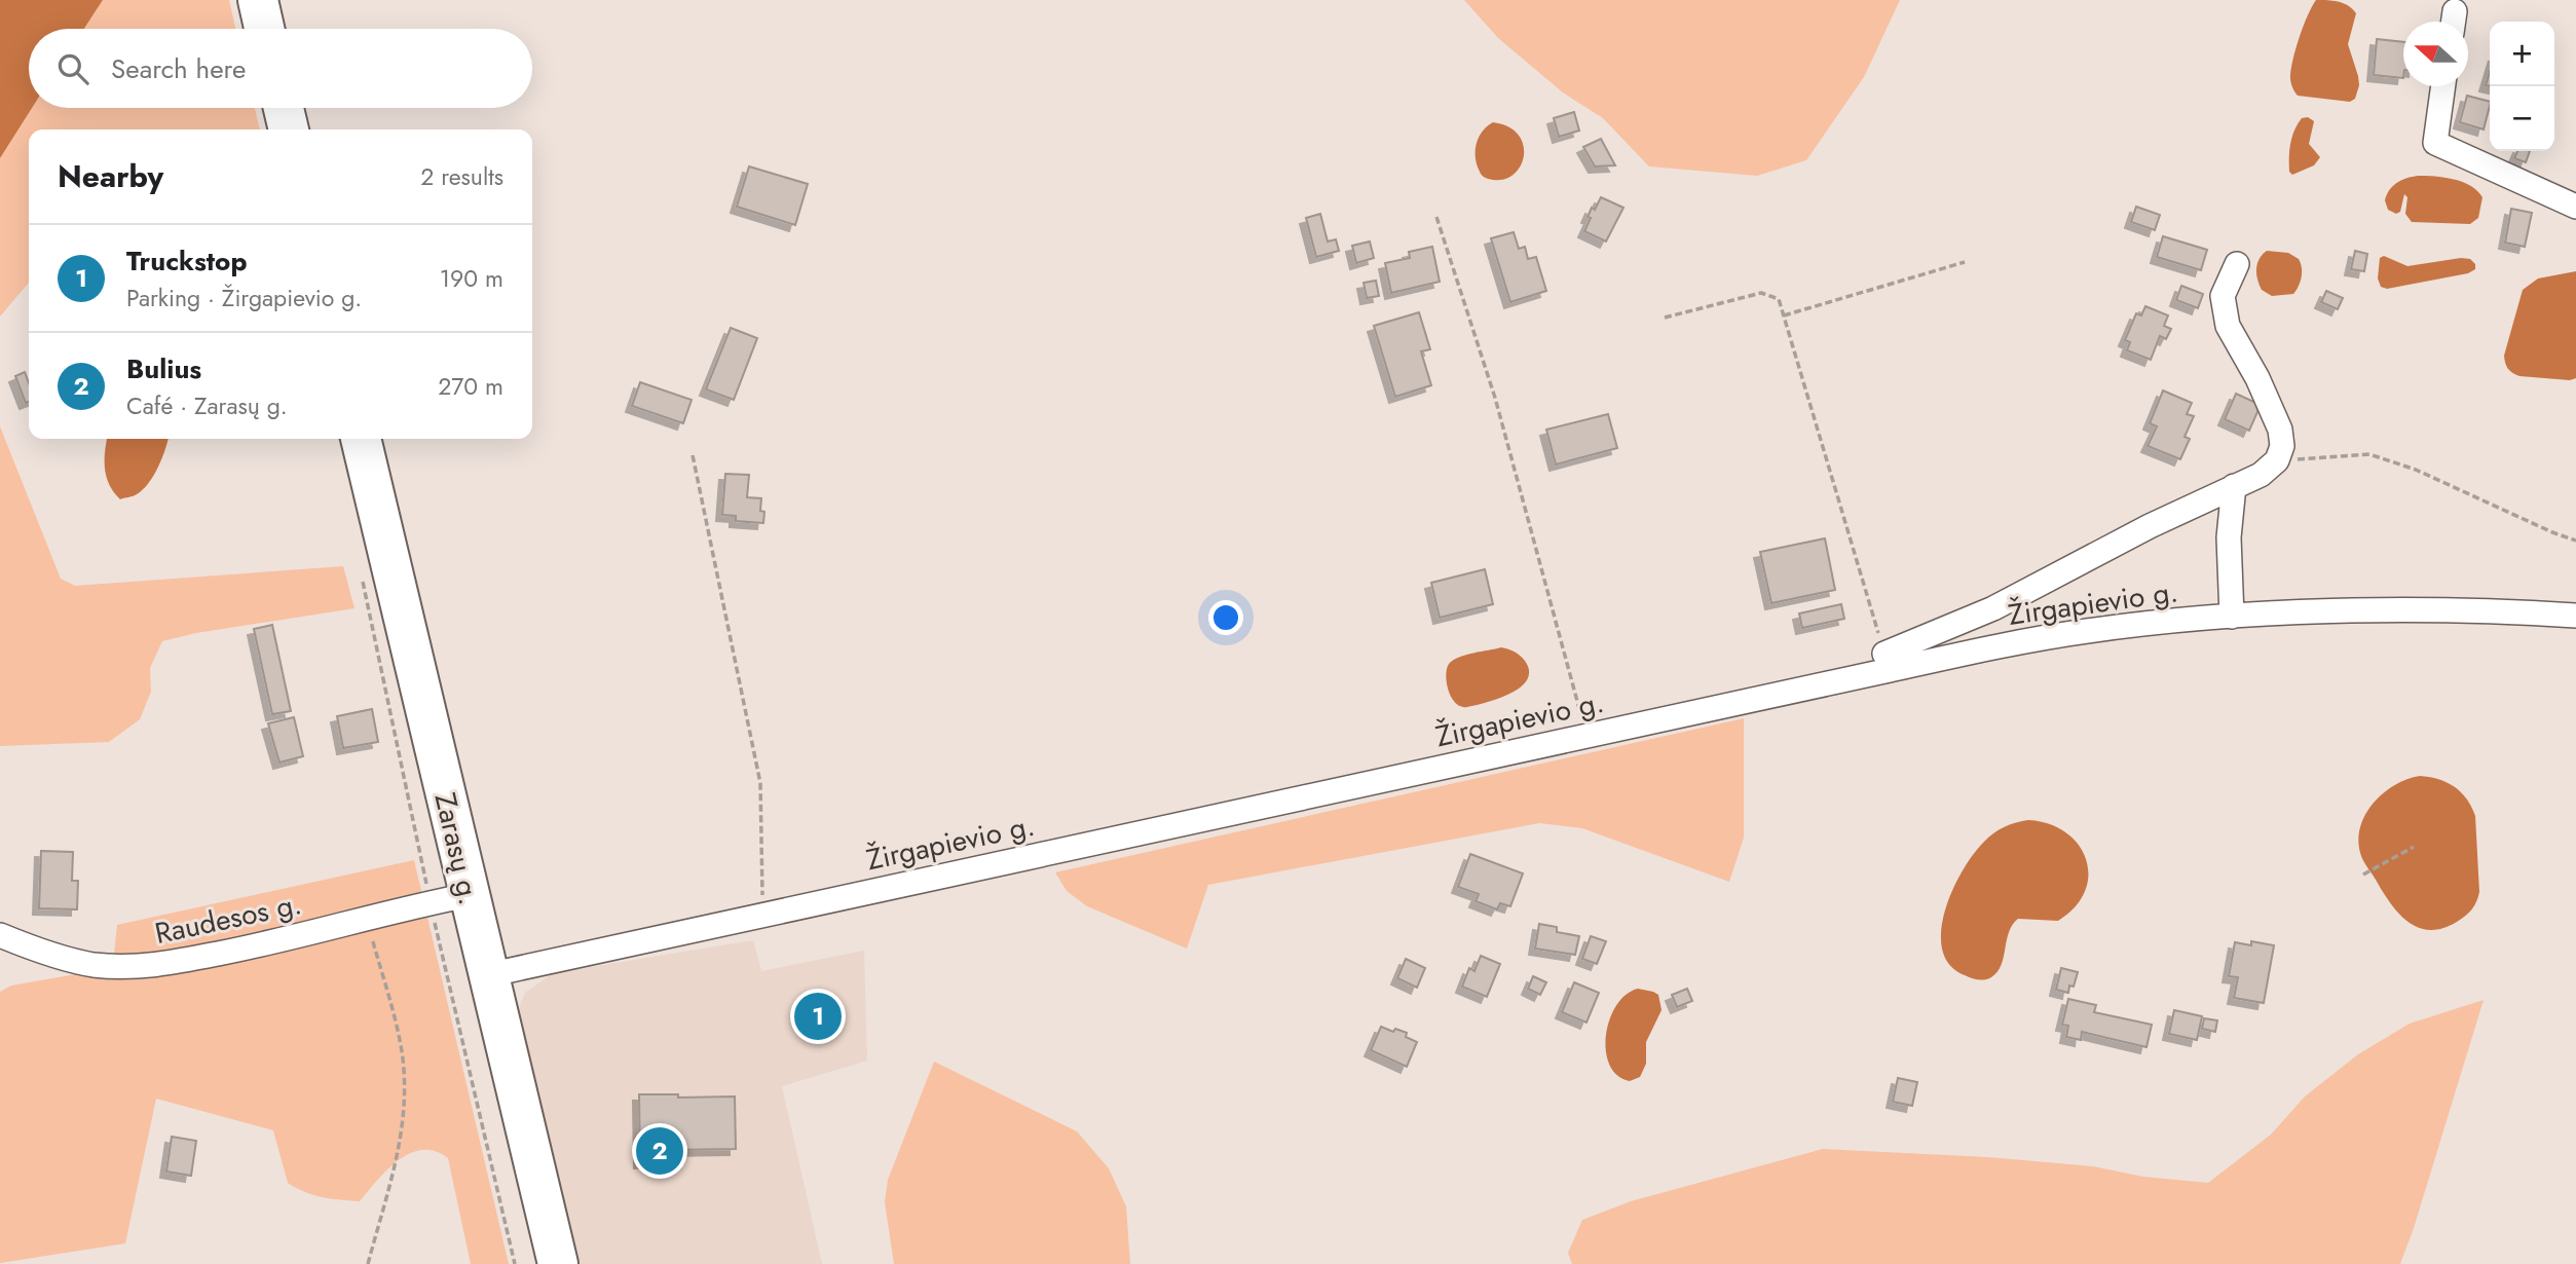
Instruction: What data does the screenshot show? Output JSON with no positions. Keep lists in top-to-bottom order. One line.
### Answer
{"streets":{"highway":["Zarasų g."],"street":["Žirgapievio g.","Raudesos g."]},"crossings":[["Žirgapievio g.","Zarasų g."],["Zarasų g.","Raudesos g."]],"north":"left","page":{"map_buttons":["+","−"],"search":"Search here","heading":["Nearby","2 results"],"list":[{"mark":"1","name":"Truckstop","note":"Parking · Žirgapievio g.","value":"190 m"},{"mark":"2","name":"Bulius","note":"Café · Zarasų g.","value":"270 m"}],"pins":["1","2"]}}
